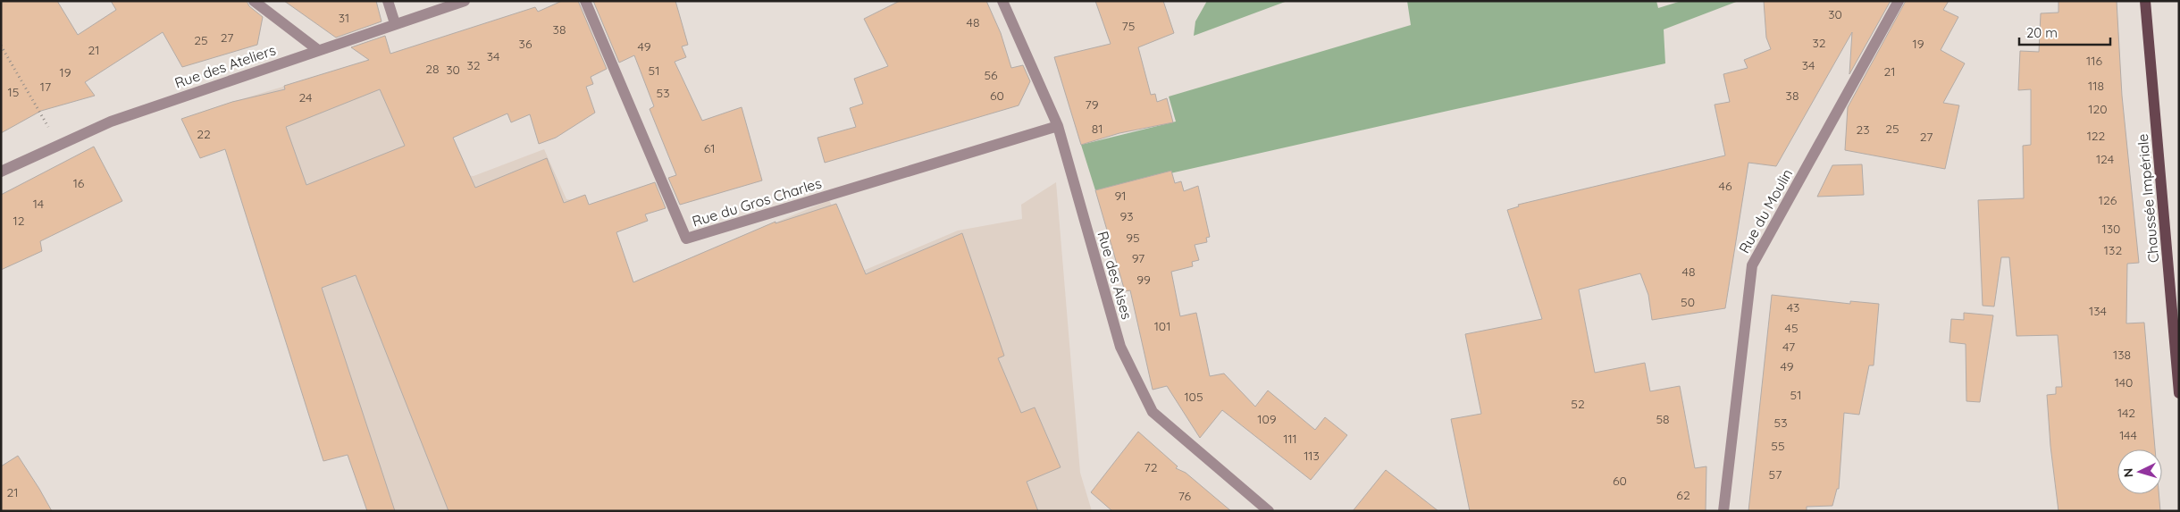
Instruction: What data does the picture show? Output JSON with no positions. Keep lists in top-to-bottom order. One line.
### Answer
{"streets":{"main road":["Chaussée Impériale"],"street":["Rue des Ateliers","Rue du Gros Charles","Rue du Moulin","Rue des Aises"]},"crossings":[["Rue du Gros Charles","Rue des Aises"]],"house_numbers":["30","31","48","75","38","27","25","32","36","19","49","21","34","116","32","34","28","30","51","21","19","56","118","17","15","53","60","38","24","79","120","81","25","23","22","122","27","61","124","16","46","91","126","14","93","12","130","95","132","97","48","99","50","43","134","101","45","47","138","49","140","51","105","52","142","109","58","53","144","111","55","113","72","57","60","21","62","76"],"scale_bar":"20 m","north":"left"}
